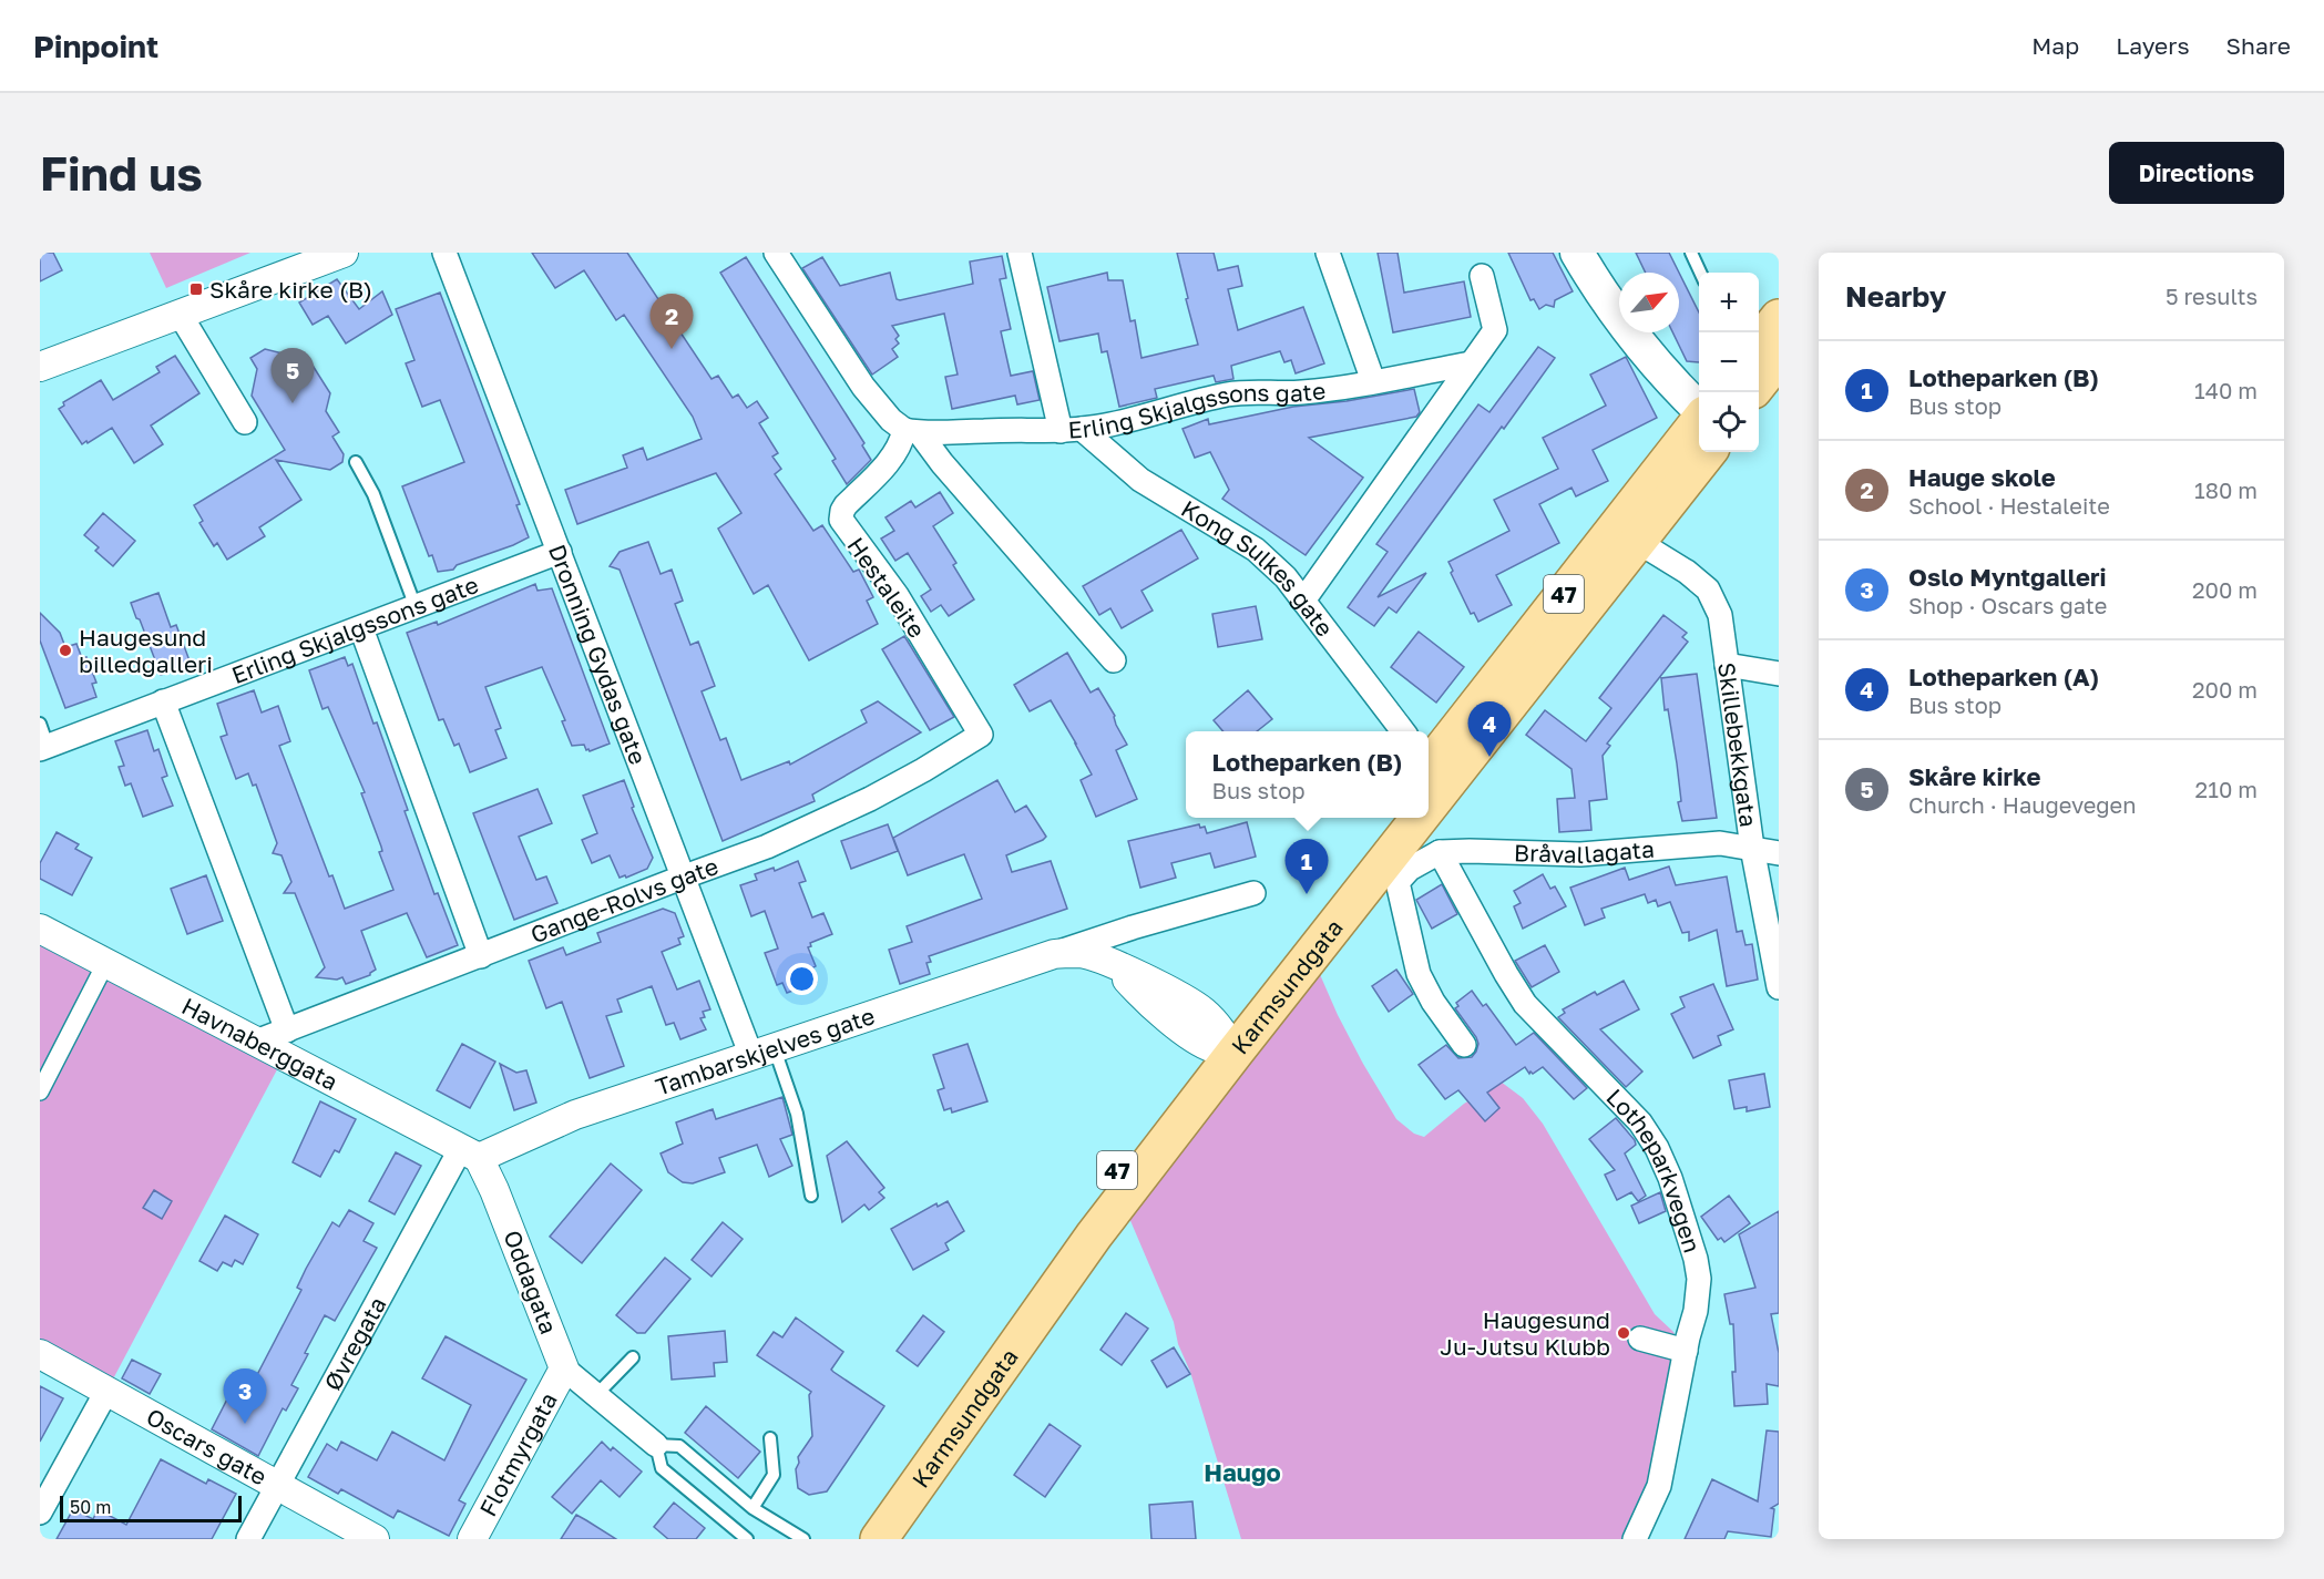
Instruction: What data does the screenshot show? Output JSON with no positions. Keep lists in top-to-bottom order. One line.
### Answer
{"streets":{"main road":["47","Karmsundgata"],"street":["Erling Skjalgssons gate","Kong Sulkes gate","Hestaleite","Dronning Gydas gate","Skillebekkgata","Bråvallagata","Gange-Rolvs gate","Havnaberggata","Tambarskjelves gate","Lotheparkvegen","Oddagata","Øvregata","Oscars gate","Flotmyrgata"]},"crossings":[["Erling Skjalgssons gate","Kong Sulkes gate"],["Erling Skjalgssons gate","Hestaleite"],["Erling Skjalgssons gate","Dronning Gydas gate"],["Hestaleite","Gange-Rolvs gate"],["Dronning Gydas gate","Gange-Rolvs gate"],["Dronning Gydas gate","Tambarskjelves gate"],["Skillebekkgata","Bråvallagata"],["Skillebekkgata","Karmsundgata"],["Bråvallagata","Lotheparkvegen"],["Gange-Rolvs gate","Havnaberggata"],["Karmsundgata","Tambarskjelves gate"],["Havnaberggata","Tambarskjelves gate"],["Havnaberggata","Oddagata"],["Havnaberggata","Øvregata"],["Tambarskjelves gate","Oddagata"],["Tambarskjelves gate","Øvregata"],["Oddagata","Øvregata"],["Oddagata","Flotmyrgata"],["Øvregata","Oscars gate"]],"districts":["Haugo"],"places":{"transit":["Skåre kirke (B)"],"other":["Haugesund billedgalleri","Haugesund Ju-Jutsu Klubb"]},"scale_bar":"50 m","north":"top right","page":{"header":"Pinpoint","nav":["Map","Layers","Share"],"buttons":"Directions","title":"Find us","heading":["Nearby","5 results"],"map_buttons":["+","−"],"pins":["2","5","4","1","3"],"list":[{"mark":"1","name":"Lotheparken (B)","note":"Bus stop","value":"140 m"},{"mark":"2","name":"Hauge skole","note":"School · Hestaleite","value":"180 m"},{"mark":"3","name":"Oslo Myntgalleri","note":"Shop · Oscars gate","value":"200 m"},{"mark":"4","name":"Lotheparken (A)","note":"Bus stop","value":"200 m"},{"mark":"5","name":"Skåre kirke","note":"Church · Haugevegen","value":"210 m"}],"popup":["Lotheparken (B)","Bus stop"],"scale":"50 m"}}
